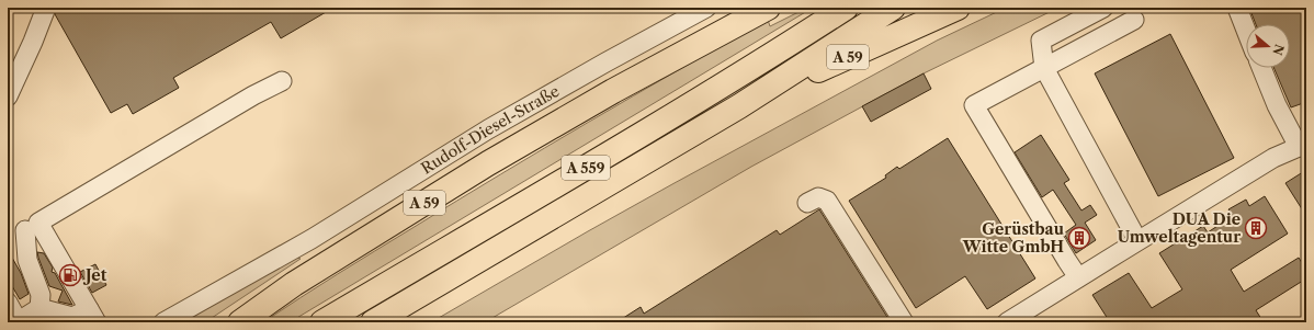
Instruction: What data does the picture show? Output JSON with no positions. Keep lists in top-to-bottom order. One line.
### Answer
{"streets":{"highway":["A 59","A 559"],"street":["Rudolf-Diesel-Straße"]},"places":{"building":["DUA Die Umweltagentur","Gerüstbau Witte GmbH"],"fuel station":["Jet"]},"north":"right"}
